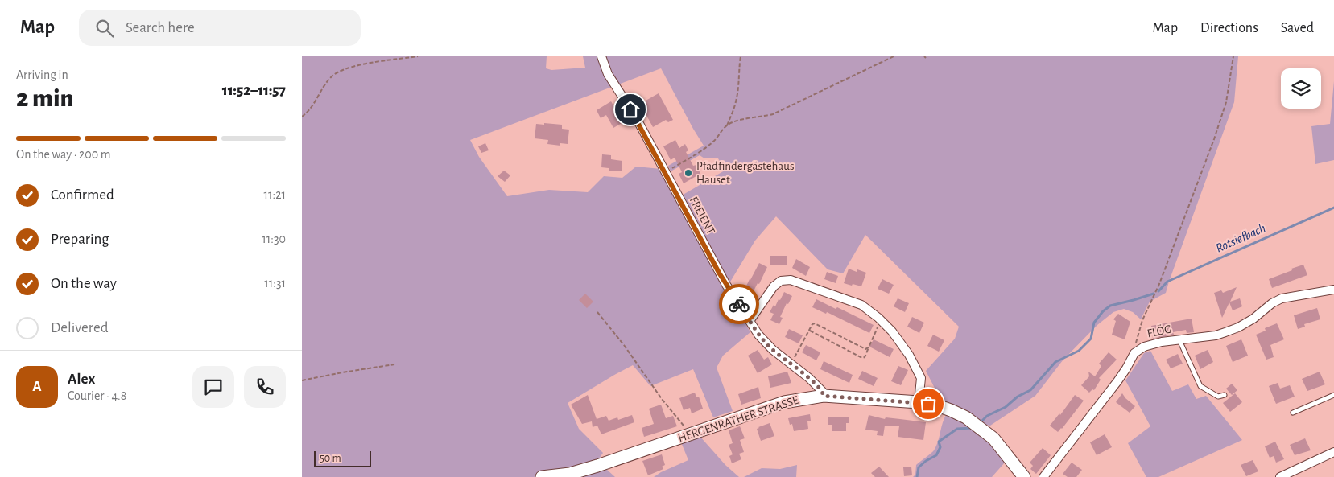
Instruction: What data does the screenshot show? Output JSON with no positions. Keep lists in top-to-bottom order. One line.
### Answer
{"streets":{"street":["FREIENT","FLÖG","HERGENRATHER STRASSE"]},"crossings":[["FREIENT","HERGENRATHER STRASSE"]],"water":["Rotsiefbach"],"places":["Pfadfindergästehaus Hauset"],"scale_bar":"50 m","page":{"header":"Map","search":"Search here","nav":["Map","Directions","Saved"],"heading":["2 min","Arriving in","11:52–11:57"],"panel":["Alex","Courier · 4.8"],"bar":"On the way · 200 m","list":[["Confirmed","11:21"],["Preparing","11:30"],["On the way","11:31"],"Delivered"],"round":"A","scale":"50 m"}}
